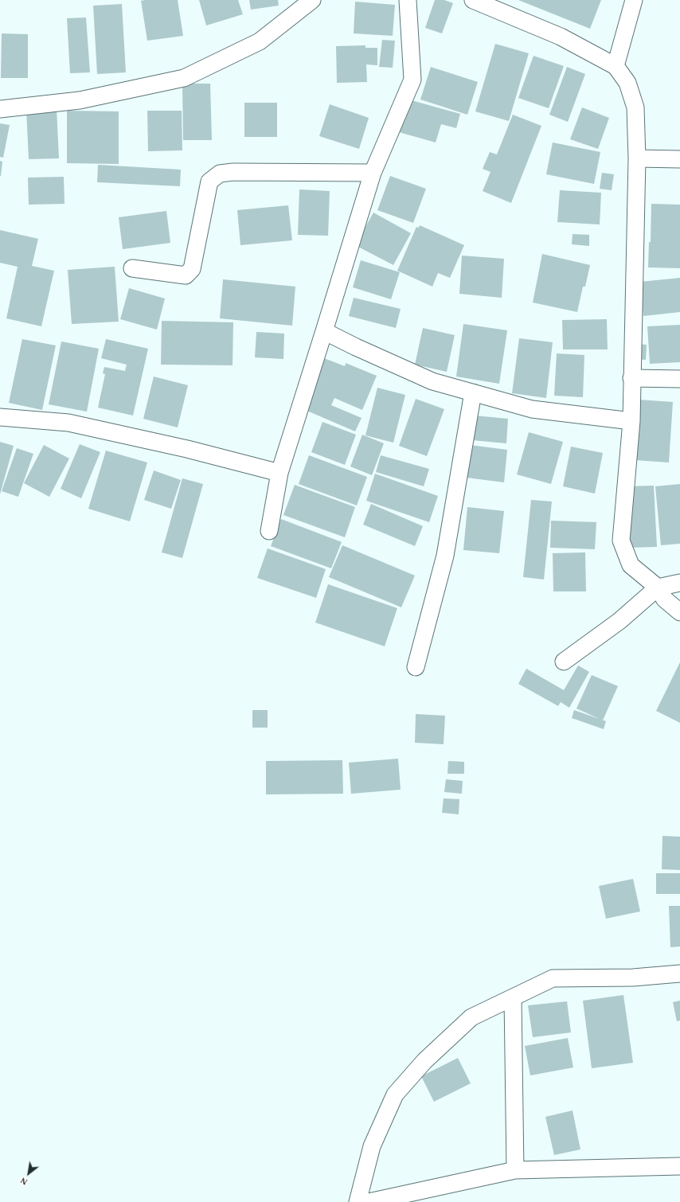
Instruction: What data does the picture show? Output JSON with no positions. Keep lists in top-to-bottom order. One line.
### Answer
{"north":"bottom left"}
